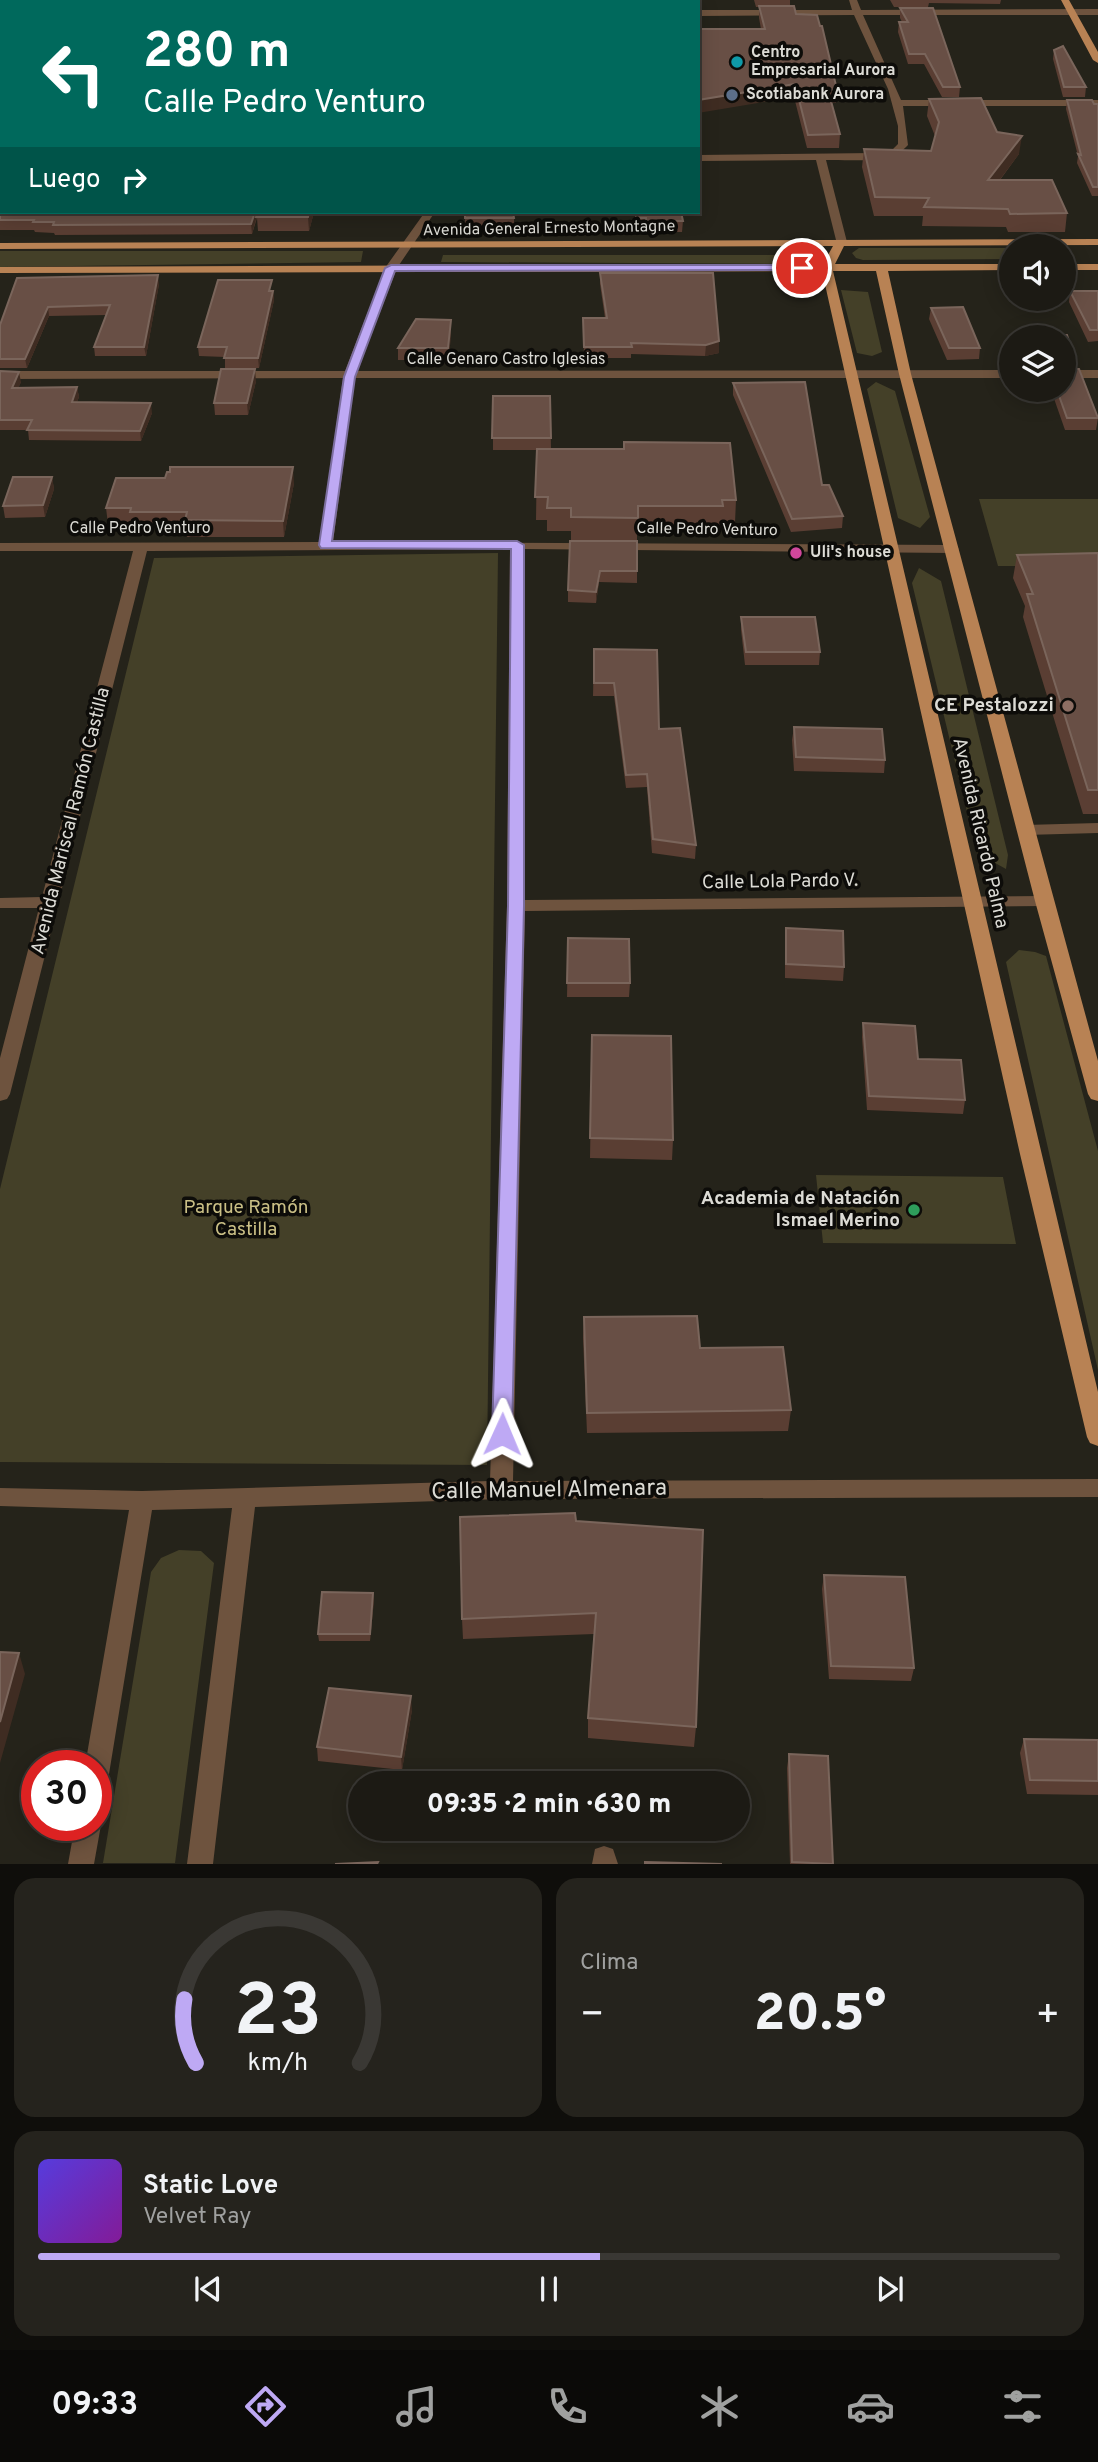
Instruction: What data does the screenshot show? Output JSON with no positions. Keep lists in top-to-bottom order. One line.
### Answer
{"streets":{"main road":["Avenida General Ernesto Montagne","Avenida Ricardo Palma"],"street":["Calle Genaro Castro Iglesias","Calle Pedro Venturo","Avenida Mariscal Ramón Castilla","Calle Lola Pardo V.","Calle Manuel Almenara"]},"crossings":[["Avenida General Ernesto Montagne","Avenida Ricardo Palma"],["Calle Genaro Castro Iglesias","Avenida Ricardo Palma"],["Calle Pedro Venturo","Avenida Mariscal Ramón Castilla"],["Calle Pedro Venturo","Avenida Ricardo Palma"],["Avenida Ricardo Palma","Calle Lola Pardo V."]],"parks":["Parque Ramón Castilla"],"places":["Centro Empresarial Aurora","Scotiabank Aurora","Uli's house","CE Pestalozzi","Academia de Natación Ismael Merino"],"page":{"turn":["280 m","Calle Pedro Venturo"],"then":"Luego","limit":"30","trip":"09:35 · 2 min · 630 m","tile":"Clima","heat":["−","20.5°","+"],"song":["Static Love","Velvet Ray"],"tabs":"09:33","gauge":["23","km/h"]}}
